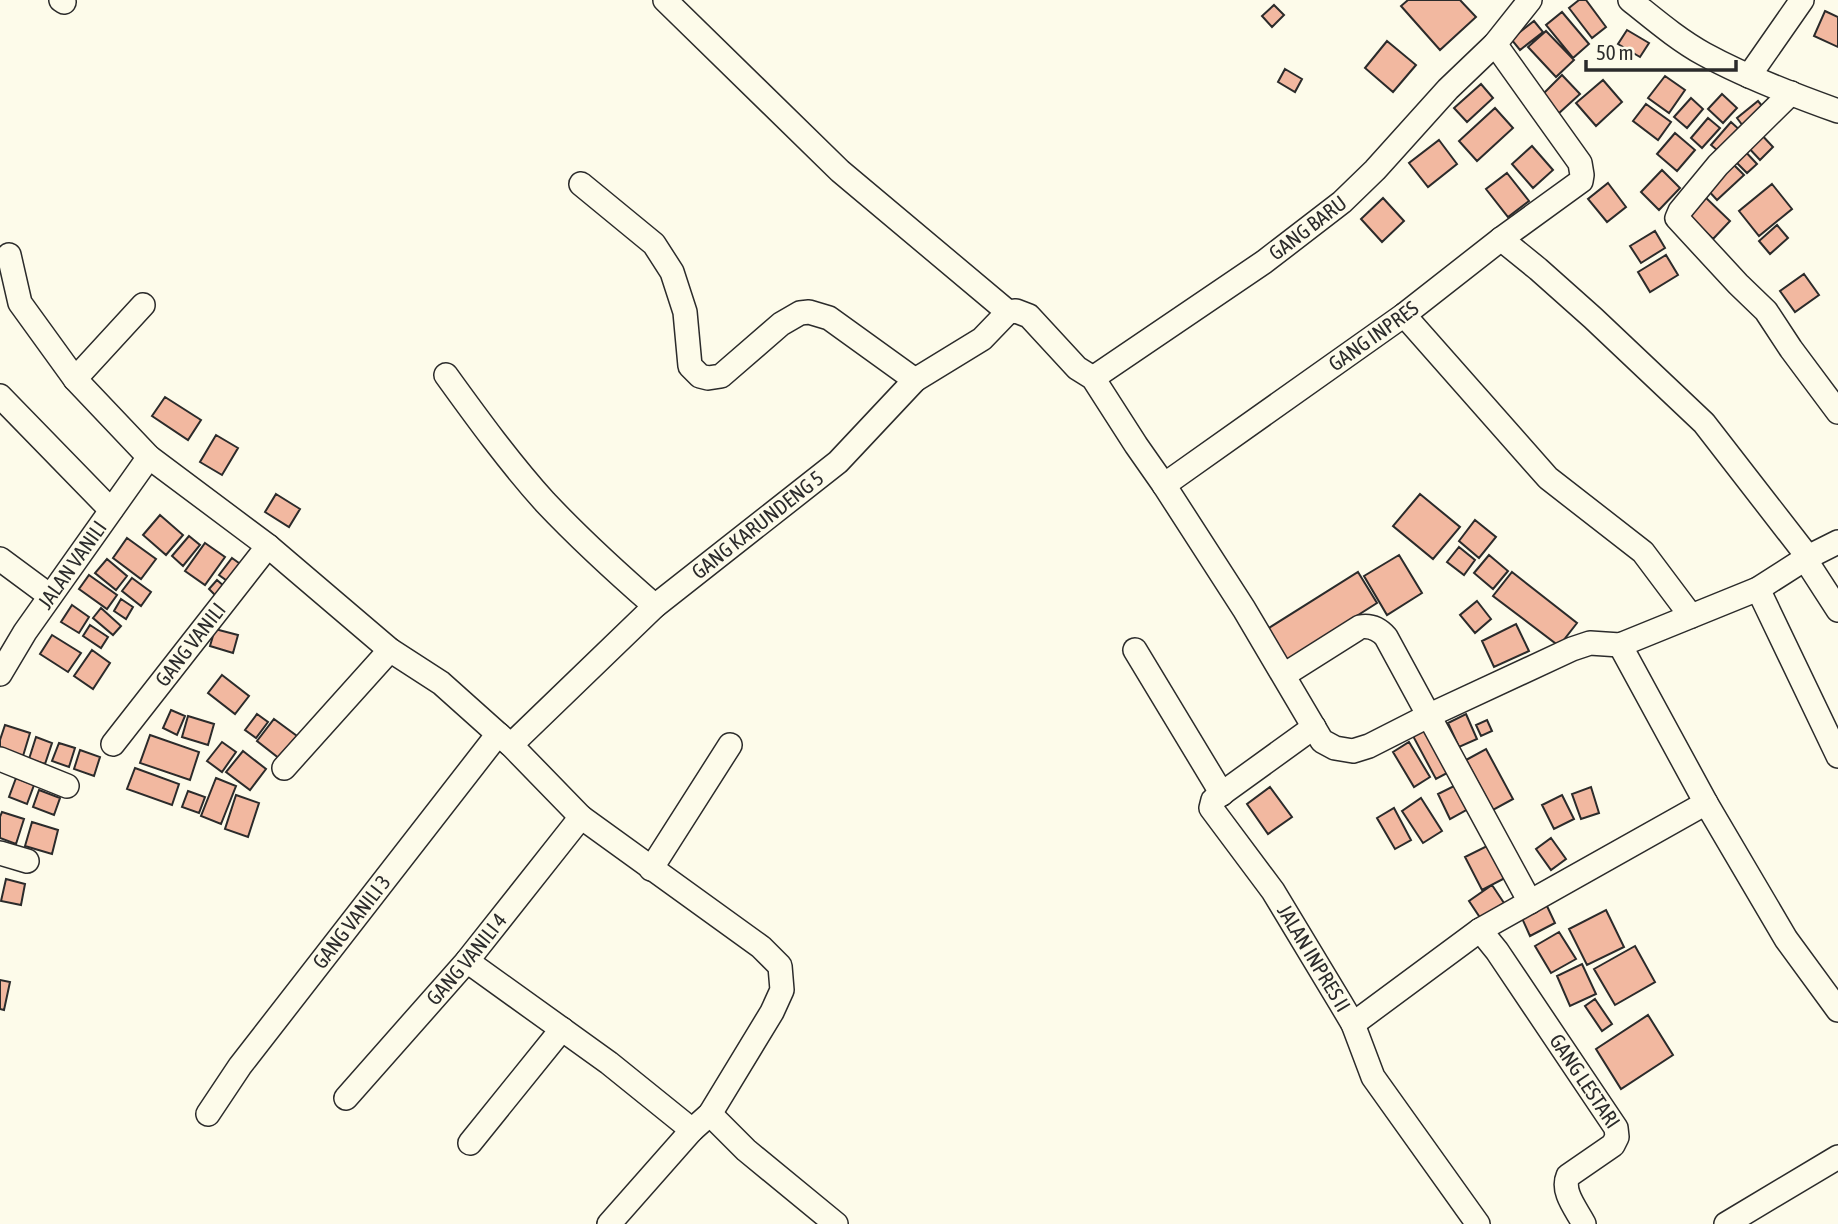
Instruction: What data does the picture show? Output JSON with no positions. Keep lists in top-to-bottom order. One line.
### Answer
{"streets":{"street":["GANG BARU","GANG INPRES","GANG KARUNDENG 5","JALAN VANILI","GANG VANILI","GANG VANILI 3","JALAN INPRES II","GANG VANILI 4","GANG LESTARI"]},"crossings":[["GANG BARU","GANG INPRES"],["GANG KARUNDENG 5","GANG VANILI 3"]],"scale_bar":"50 m"}
